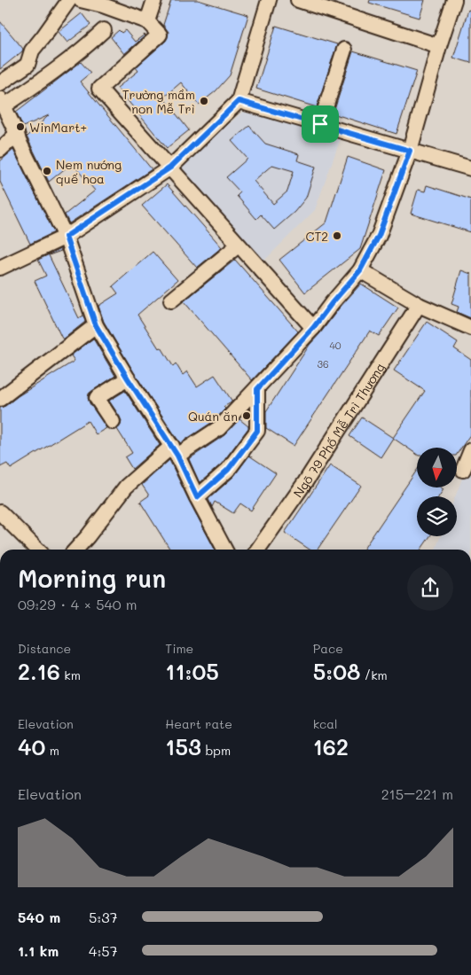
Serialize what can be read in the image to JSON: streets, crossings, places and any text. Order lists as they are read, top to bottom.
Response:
{
  "streets": {
    "street": ["Ngõ 79 Phố Mễ Trì Thượng"]
  },
  "places": [
    "Trường mầm non Mễ Trì",
    "WinMart+",
    "Nem nướng quế hoa",
    "CT2",
    "Quán ăn"
  ],
  "house_numbers": ["40", "36"],
  "north": "bottom",
  "page": {
    "heading": ["Morning run", "09:29 · 4 × 540 m"],
    "stats": [
      ["Distance", "2.16 km"],
      ["Time", "11:05"],
      ["Pace", "5:08 /km"],
      ["Elevation", "40 m"],
      ["Heart rate", "153 bpm"],
      ["kcal", "162"]
    ],
    "chart": ["Elevation", "215–221 m"],
    "list": [
      {
        "name": "540 m",
        "note": "5:37"
      },
      {
        "name": "1.1 km",
        "note": "4:57"
      }
    ]
  }
}
